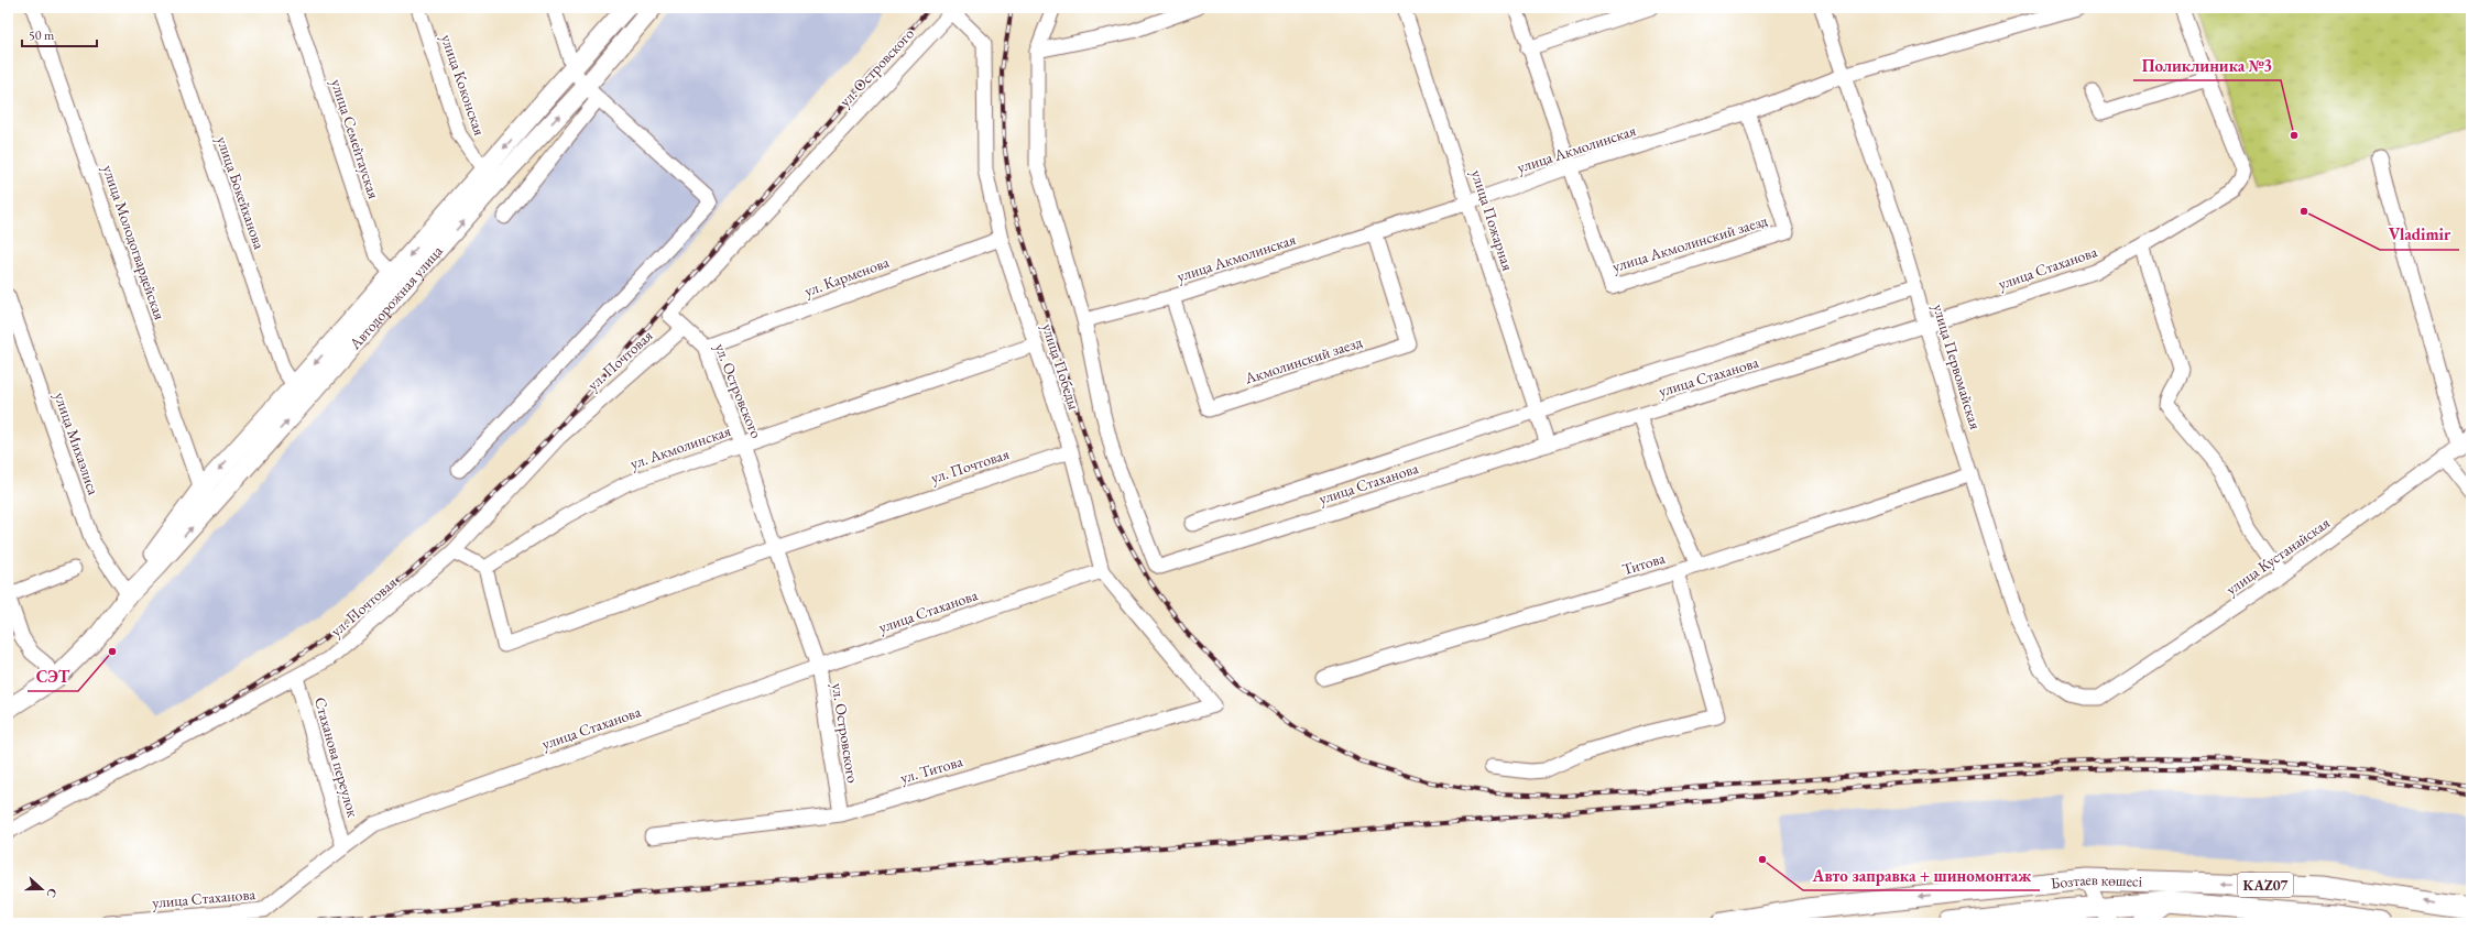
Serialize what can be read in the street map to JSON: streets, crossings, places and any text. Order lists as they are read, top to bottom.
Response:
{
  "streets": {
    "highway": ["Бозтаев көшесі", "KAZ07"],
    "main road": ["Автодорожная улица"],
    "street": [
      "ул. Островского",
      "улица Коконская",
      "улица Семейтауская",
      "улица Акмолинская",
      "улица Бокейханова",
      "улица Пожарная",
      "улица Молодогвардейская",
      "улица Акмолинский заезд",
      "улица Стаханова",
      "ул. Карменова",
      "ул. Почтовая",
      "Акмолинский заезд",
      "улица Победы",
      "улица Первомайская",
      "улица Михаэлиса",
      "ул. Акмолинская",
      "улица Кустанайская",
      "Титова",
      "Стаханова переулок",
      "ул. Титова"
    ]
  },
  "crossings": [
    ["ул. Островского", "улица Стаханова"],
    ["ул. Островского", "ул. Карменова"],
    ["ул. Островского", "ул. Почтовая"],
    ["ул. Островского", "улица Победы"],
    ["ул. Островского", "ул. Акмолинская"],
    ["ул. Островского", "ул. Титова"],
    ["улица Коконская", "Автодорожная улица"],
    ["улица Семейтауская", "Автодорожная улица"],
    ["улица Акмолинская", "улица Пожарная"],
    ["улица Акмолинская", "улица Акмолинский заезд"],
    ["улица Акмолинская", "Акмолинский заезд"],
    ["улица Акмолинская", "улица Победы"],
    ["улица Акмолинская", "улица Первомайская"],
    ["улица Бокейханова", "Автодорожная улица"],
    ["улица Пожарная", "улица Стаханова"],
    ["улица Молодогвардейская", "Автодорожная улица"],
    ["улица Стаханова", "улица Победы"],
    ["улица Стаханова", "улица Первомайская"],
    ["улица Стаханова", "Стаханова переулок"],
    ["ул. Карменова", "улица Победы"],
    ["Автодорожная улица", "улица Михаэлиса"],
    ["ул. Почтовая", "улица Победы"],
    ["ул. Почтовая", "ул. Акмолинская"],
    ["ул. Почтовая", "Стаханова переулок"],
    ["улица Победы", "ул. Акмолинская"],
    ["улица Победы", "ул. Титова"],
    ["улица Первомайская", "улица Кустанайская"],
    ["улица Первомайская", "Титова"]
  ],
  "places": [
    "Поликлиника №3",
    "Vladimir",
    "СЭТ",
    "Авто заправка + шиномонтаж"
  ],
  "scale_bar": "50 m",
  "north": "right"
}
